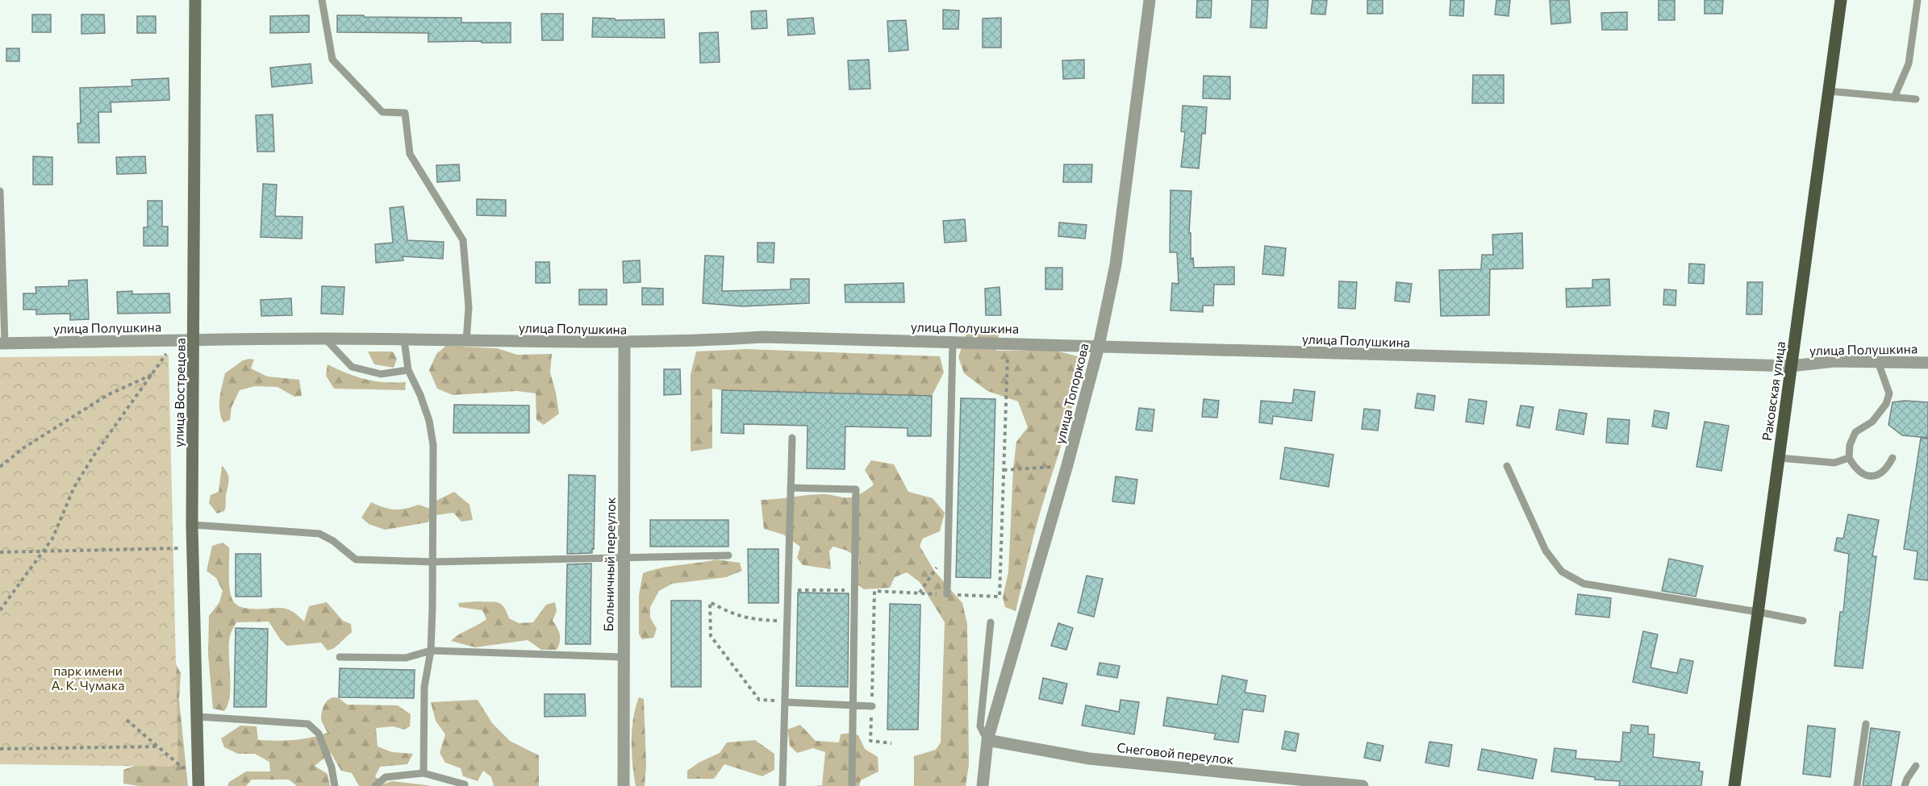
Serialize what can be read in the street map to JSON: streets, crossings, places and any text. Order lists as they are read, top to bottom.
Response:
{
  "streets": {
    "main road": ["Раковская улица"],
    "street": [
      "улица Полушкина",
      "улица Вострецова",
      "улица Топоркова",
      "Больничный переулок",
      "Снеговой переулок"
    ]
  },
  "crossings": [
    ["улица Полушкина", "Раковская улица"],
    ["улица Полушкина", "улица Вострецова"],
    ["улица Полушкина", "улица Топоркова"],
    ["улица Полушкина", "Больничный переулок"],
    ["улица Топоркова", "Снеговой переулок"]
  ],
  "parks": ["парк имени А. К. Чумака"]
}
